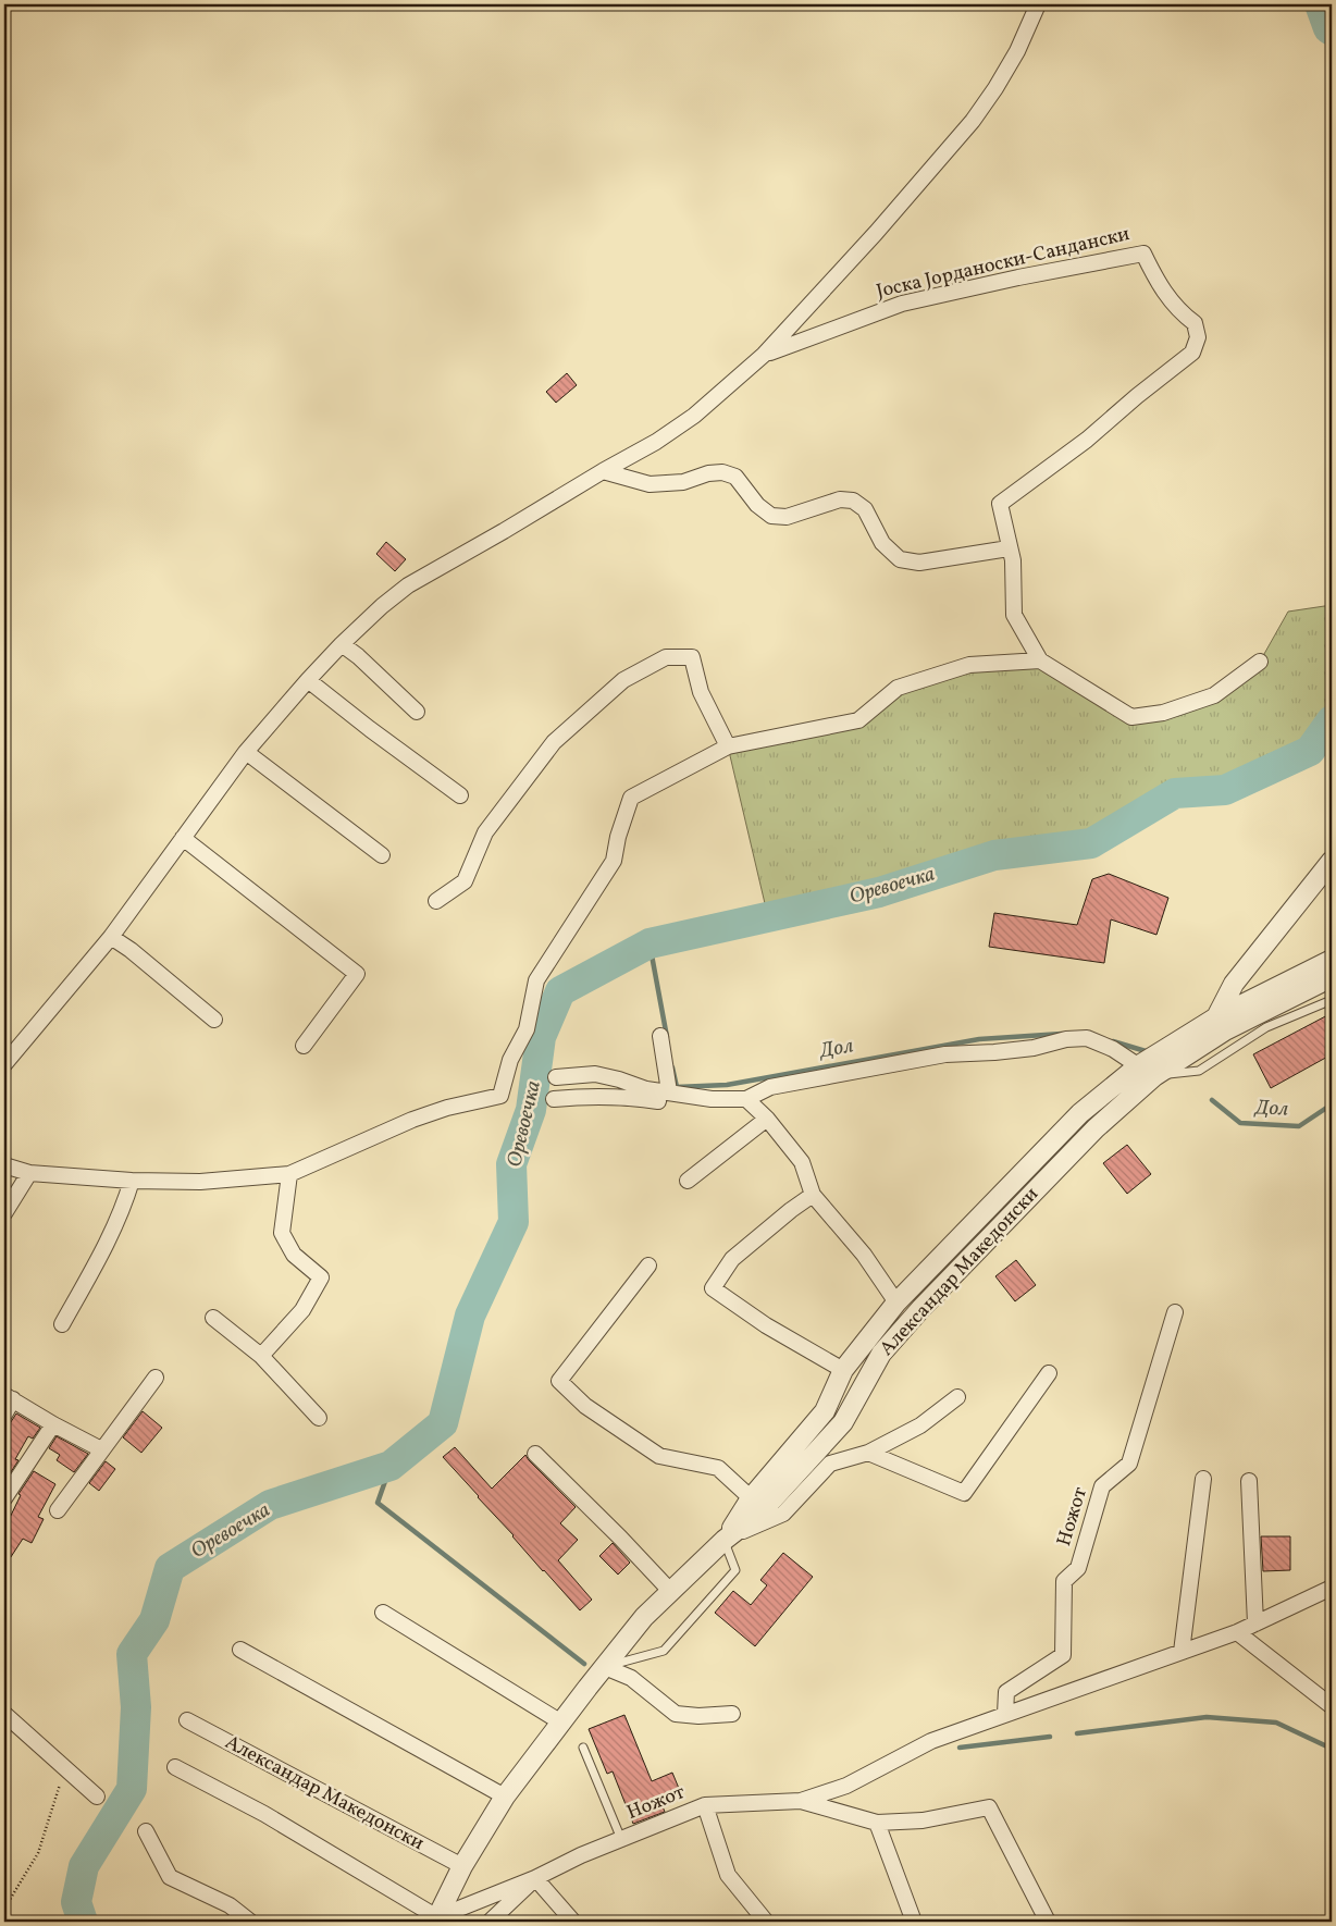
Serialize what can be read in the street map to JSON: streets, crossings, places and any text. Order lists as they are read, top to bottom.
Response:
{
  "streets": {
    "street": ["Јоска Јорданоски-Сандански", "Александар Македонски", "Ножот"]
  },
  "crossings": [
    ["Александар Македонски", "Ножот"]
  ],
  "water": ["Оревоечка", "Дол"]
}
